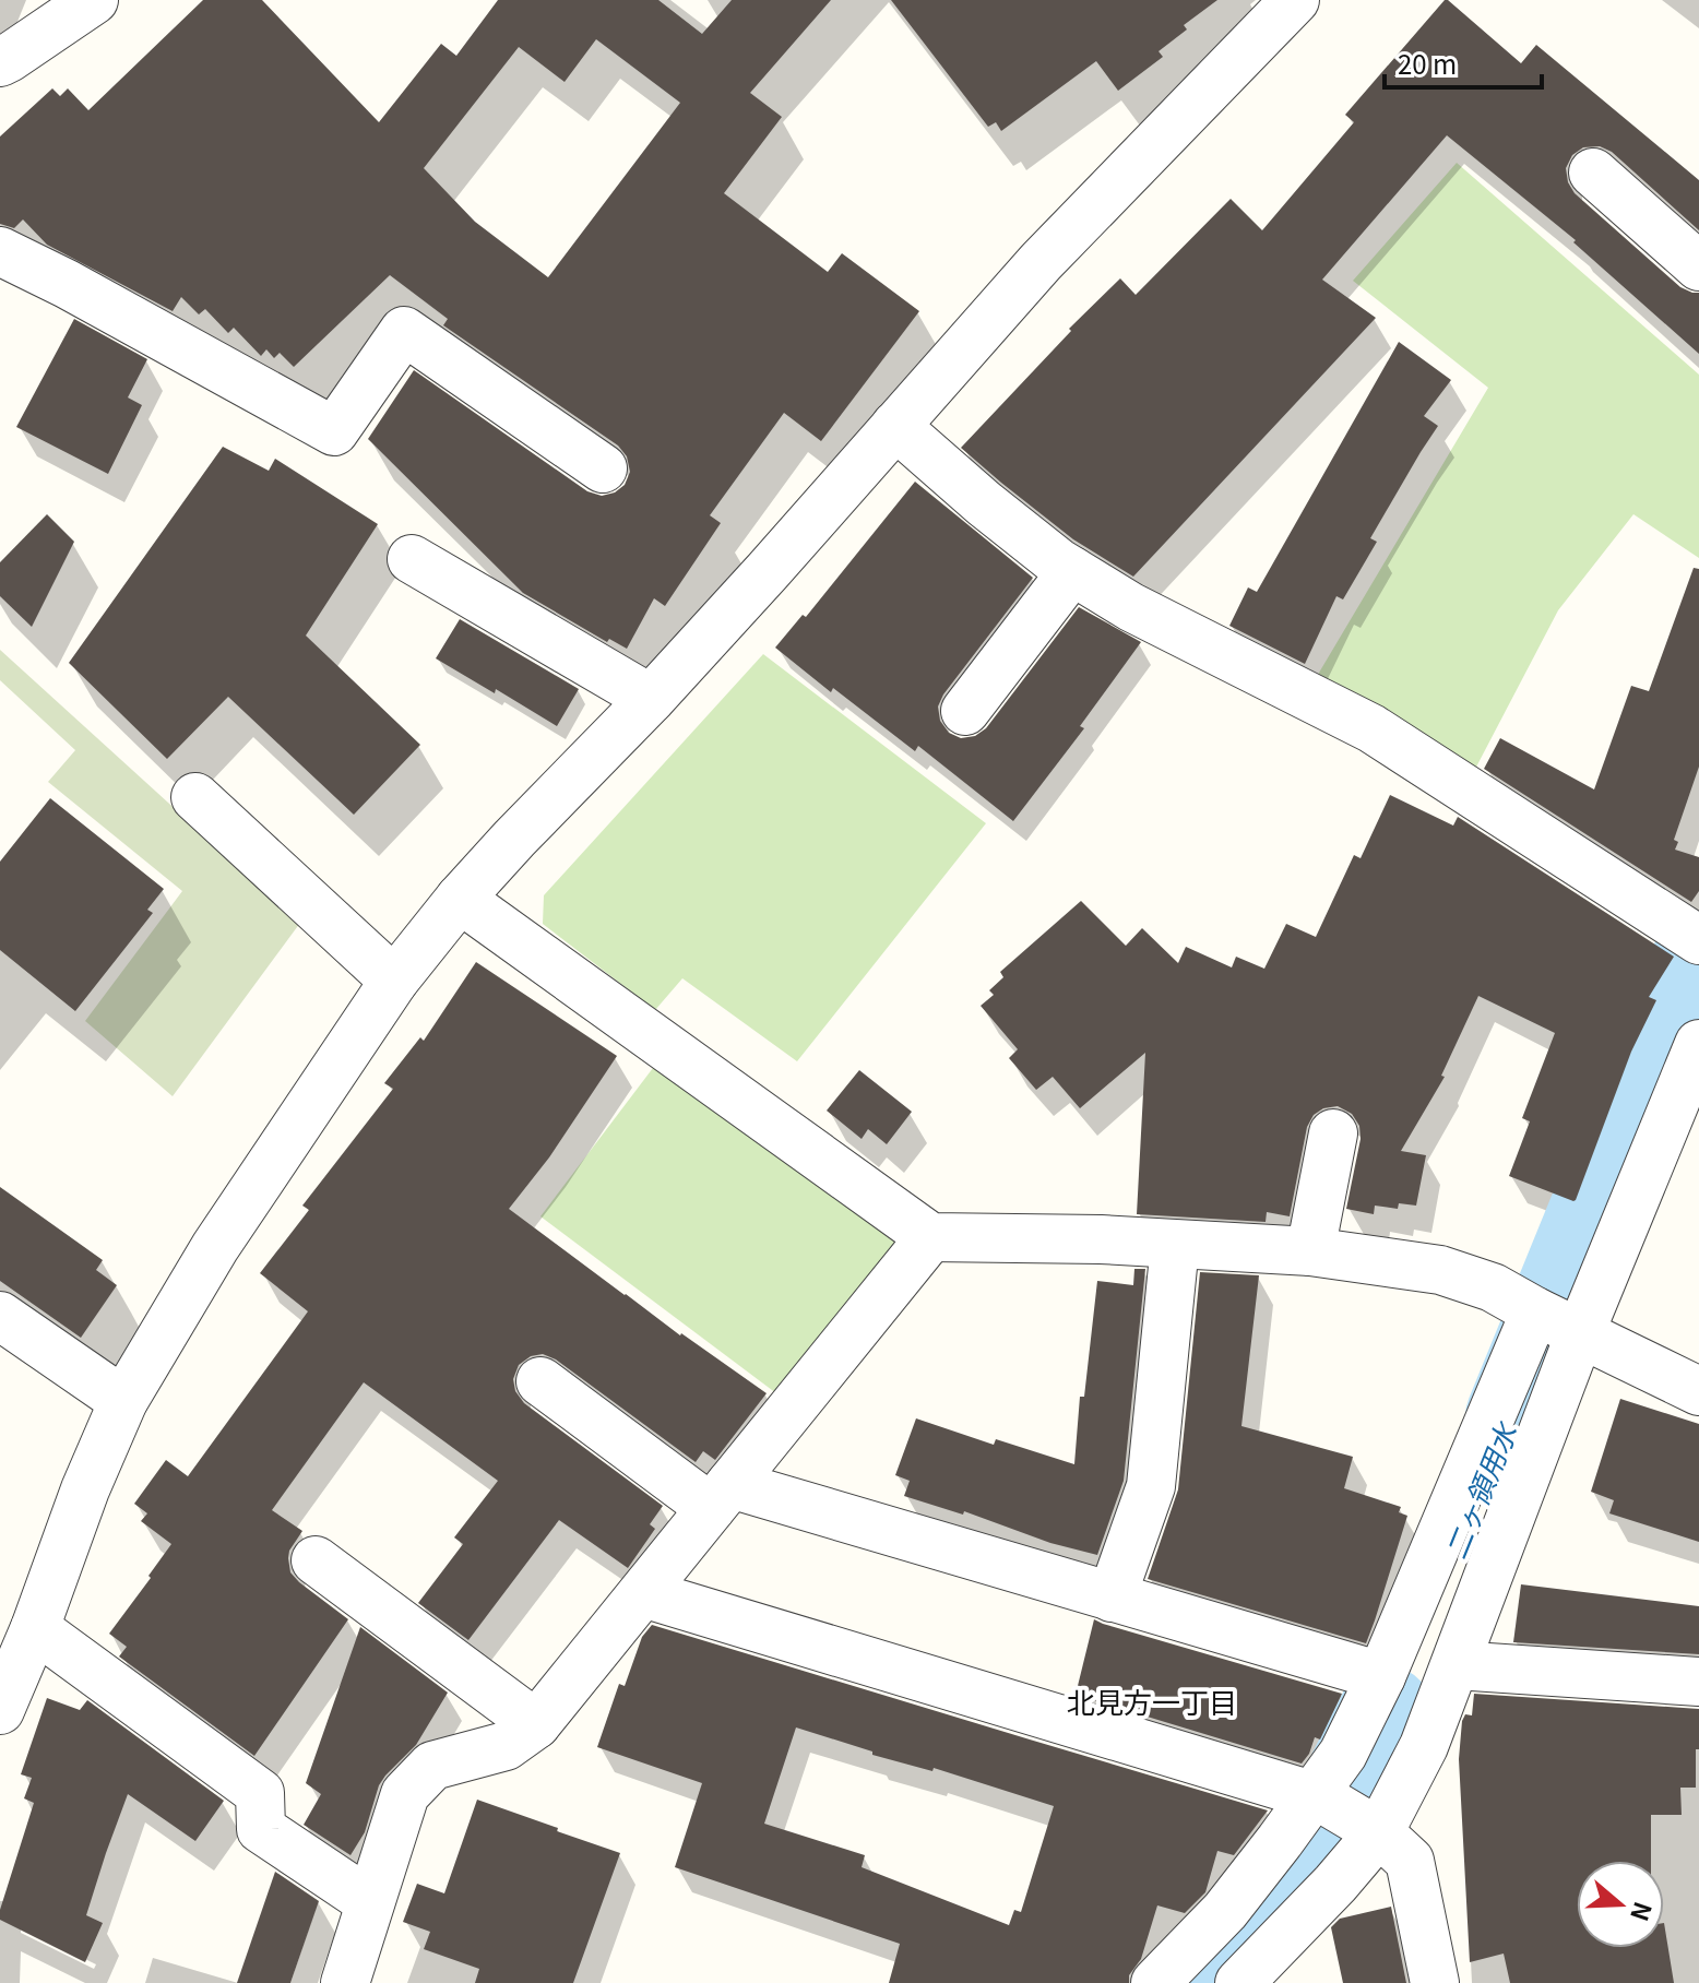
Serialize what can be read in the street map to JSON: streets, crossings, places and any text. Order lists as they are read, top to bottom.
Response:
{
  "districts": ["北見方一丁目"],
  "water": ["二ヶ領用水"],
  "scale_bar": "20 m",
  "north": "right"
}
